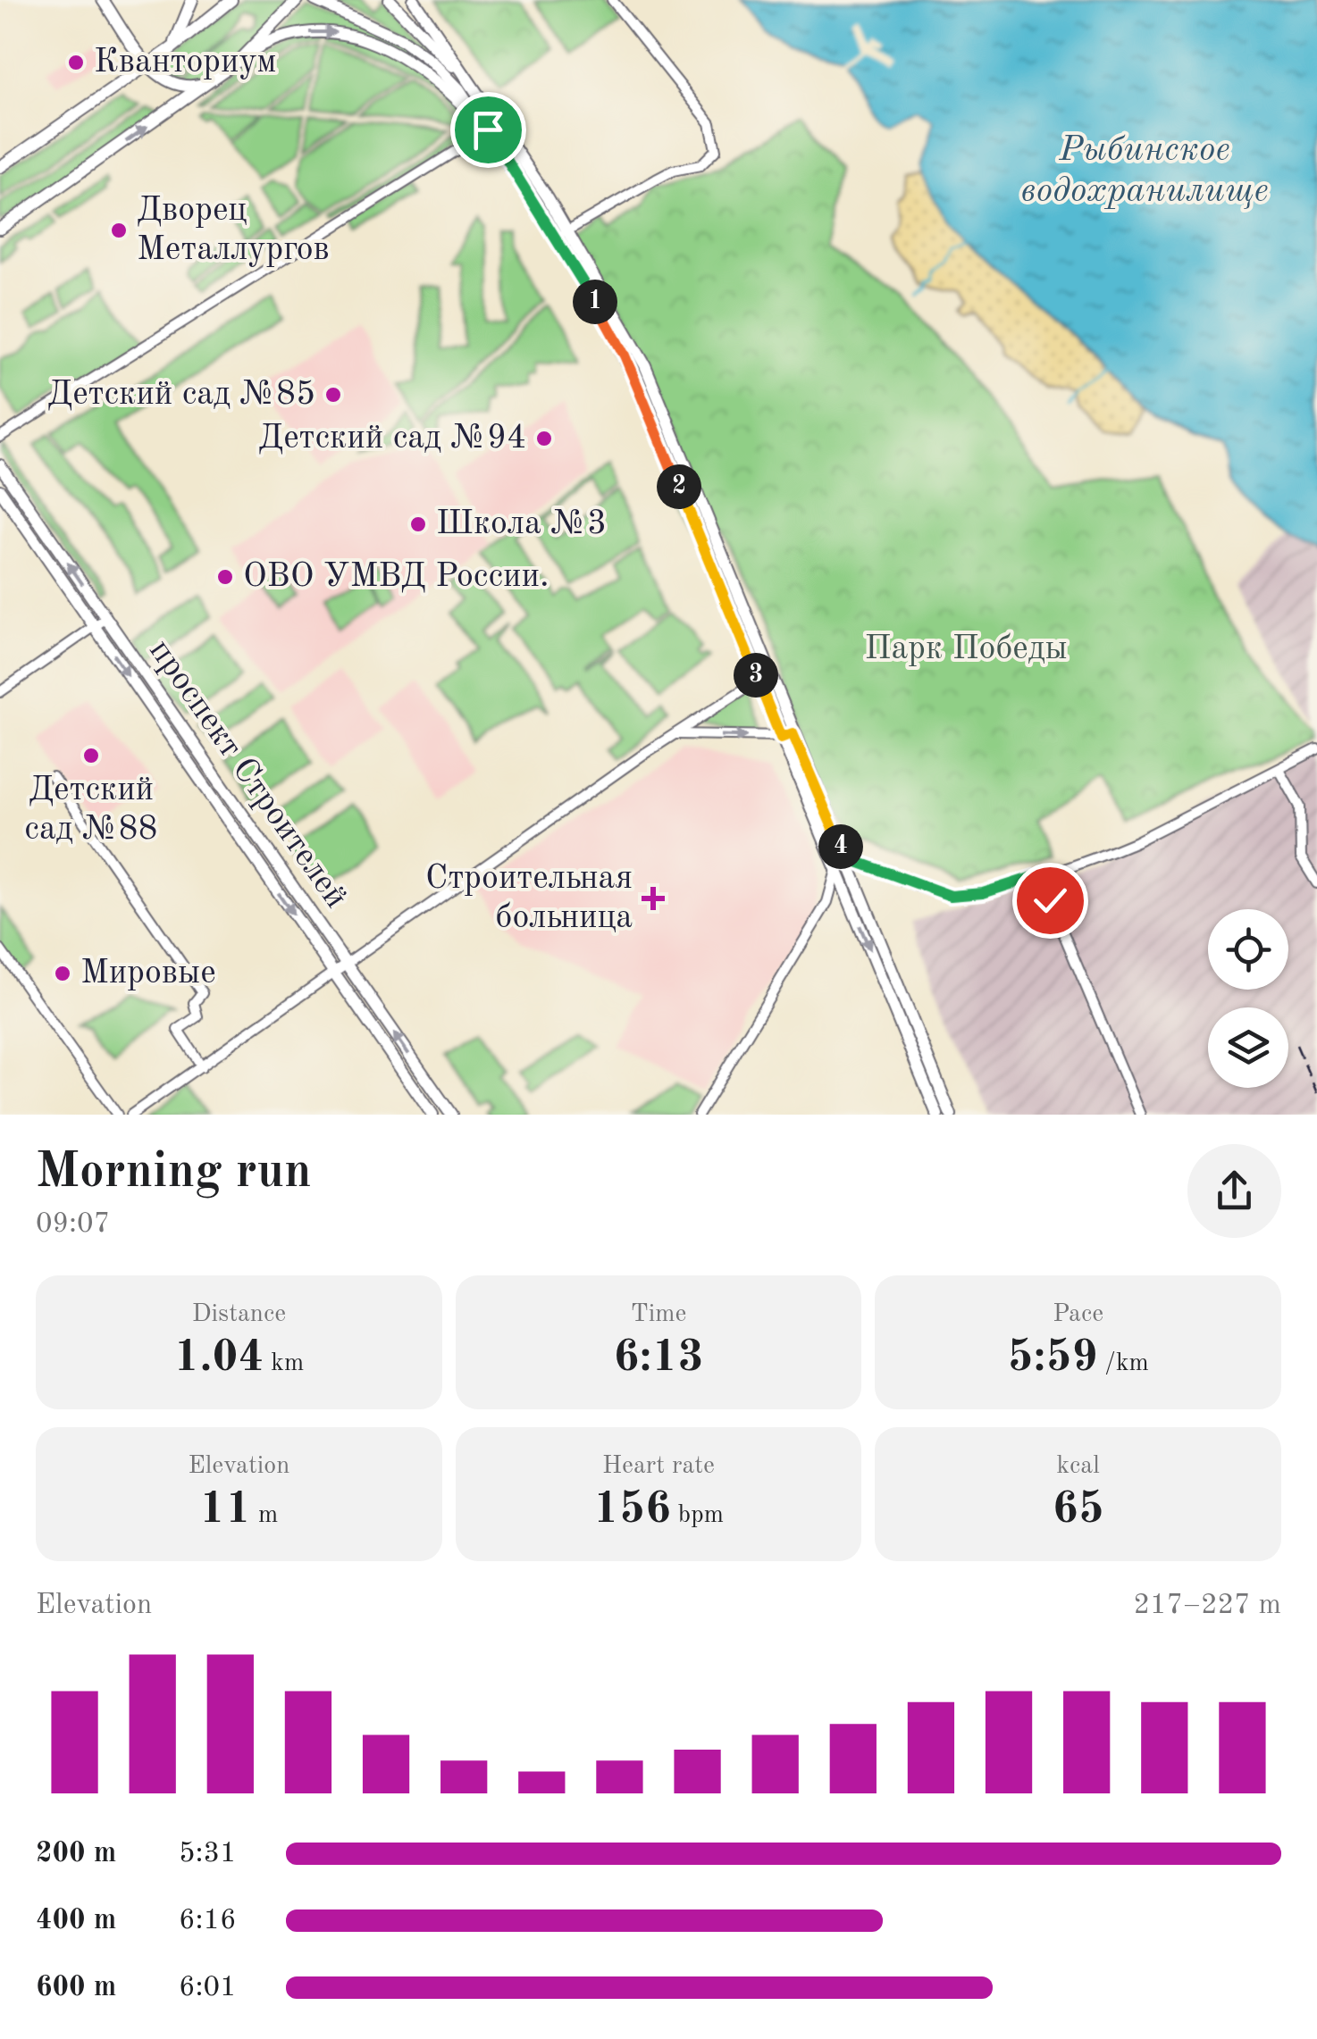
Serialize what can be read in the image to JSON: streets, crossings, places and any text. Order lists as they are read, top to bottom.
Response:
{
  "streets": {
    "main road": ["проспект Строителей"]
  },
  "water": ["Рыбинское водохранилище"],
  "parks": ["Парк Победы"],
  "places": {
    "other": [
      "Кванториум",
      "Дворец Металлургов",
      "Детский сад №85",
      "Детский сад №94",
      "Школа №3",
      "ОВО УМВД России.",
      "Детский сад №88",
      "Мировые"
    ],
    "health": ["Строительная больница"]
  },
  "page": {
    "pins": [
      "1",
      "2",
      "3",
      "4"
    ],
    "heading": ["Morning run", "09:07"],
    "stats": [
      ["Distance", "1.04 km"],
      ["Time", "6:13"],
      ["Pace", "5:59 /km"],
      ["Elevation", "11 m"],
      ["Heart rate", "156 bpm"],
      ["kcal", "65"]
    ],
    "chart": ["Elevation", "217–227 m"],
    "list": [
      {
        "name": "200 m",
        "note": "5:31"
      },
      {
        "name": "400 m",
        "note": "6:16"
      },
      {
        "name": "600 m",
        "note": "6:01"
      }
    ]
  }
}
